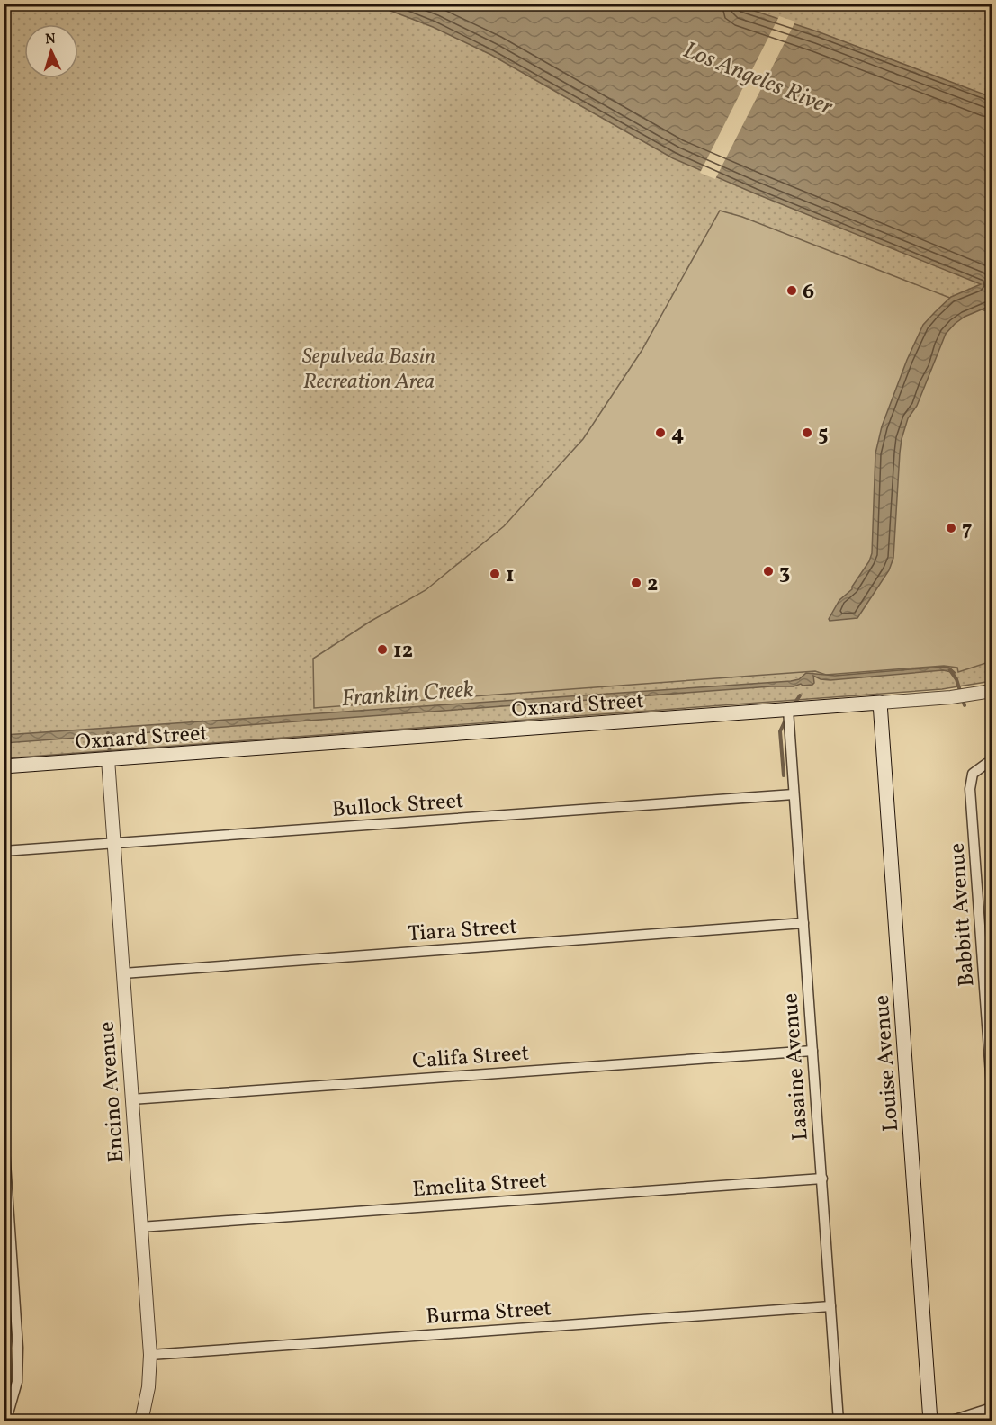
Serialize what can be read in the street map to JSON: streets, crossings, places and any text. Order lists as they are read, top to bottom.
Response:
{
  "streets": {
    "main road": ["Oxnard Street", "Louise Avenue"],
    "street": [
      "Bullock Street",
      "Babbitt Avenue",
      "Tiara Street",
      "Califa Street",
      "Lasaine Avenue",
      "Encino Avenue",
      "Emelita Street",
      "Burma Street"
    ]
  },
  "crossings": [
    ["Oxnard Street", "Louise Avenue"],
    ["Oxnard Street", "Lasaine Avenue"],
    ["Oxnard Street", "Encino Avenue"],
    ["Bullock Street", "Lasaine Avenue"],
    ["Bullock Street", "Encino Avenue"],
    ["Tiara Street", "Lasaine Avenue"],
    ["Tiara Street", "Encino Avenue"],
    ["Califa Street", "Lasaine Avenue"],
    ["Califa Street", "Encino Avenue"],
    ["Lasaine Avenue", "Emelita Street"],
    ["Lasaine Avenue", "Burma Street"],
    ["Encino Avenue", "Emelita Street"],
    ["Encino Avenue", "Burma Street"]
  ],
  "water": ["Los Angeles River", "Franklin Creek"],
  "parks": ["Sepulveda Basin Recreation Area"],
  "places": [
    "6",
    "4",
    "5",
    "7",
    "3",
    "1",
    "2",
    "12"
  ],
  "north": "top"
}
